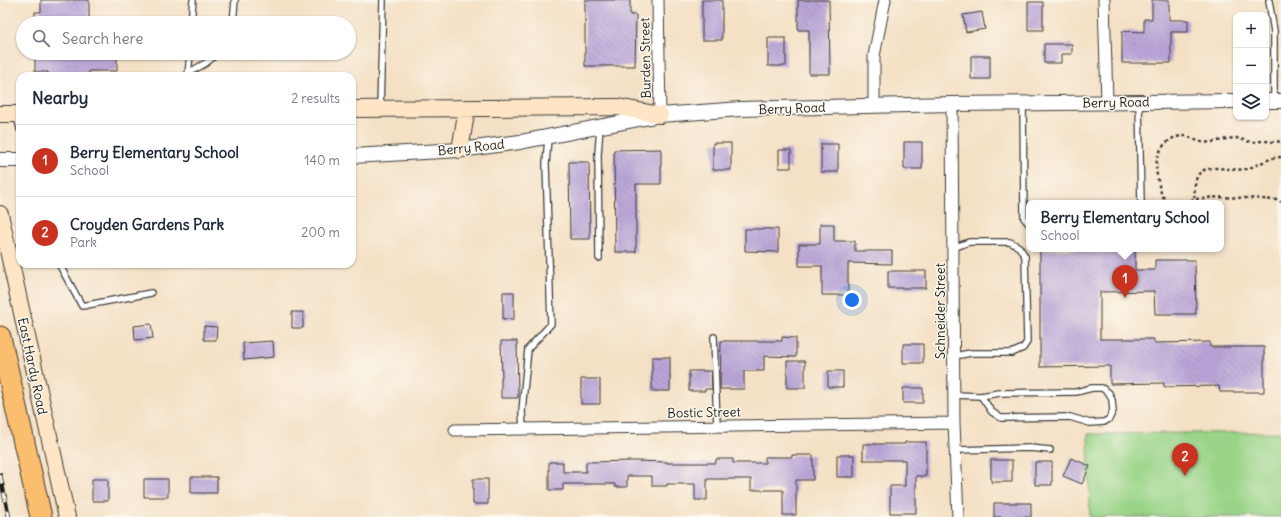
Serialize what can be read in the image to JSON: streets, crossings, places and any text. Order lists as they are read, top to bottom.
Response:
{
  "streets": {
    "main road": ["East Hardy Road"],
    "street": [
      "Burden Street",
      "Berry Road",
      "Schneider Street",
      "Bostic Street"
    ]
  },
  "crossings": [
    ["Burden Street", "Berry Road"],
    ["Berry Road", "Schneider Street"],
    ["Schneider Street", "Bostic Street"]
  ],
  "page": {
    "map_buttons": ["+", "−"],
    "search": "Search here",
    "heading": ["Nearby", "2 results"],
    "list": [
      {
        "mark": "1",
        "name": "Berry Elementary School",
        "note": "School",
        "value": "140 m"
      },
      {
        "mark": "2",
        "name": "Croyden Gardens Park",
        "note": "Park",
        "value": "200 m"
      }
    ],
    "popup": ["Berry Elementary School", "School"],
    "pins": ["1", "2"]
  }
}
